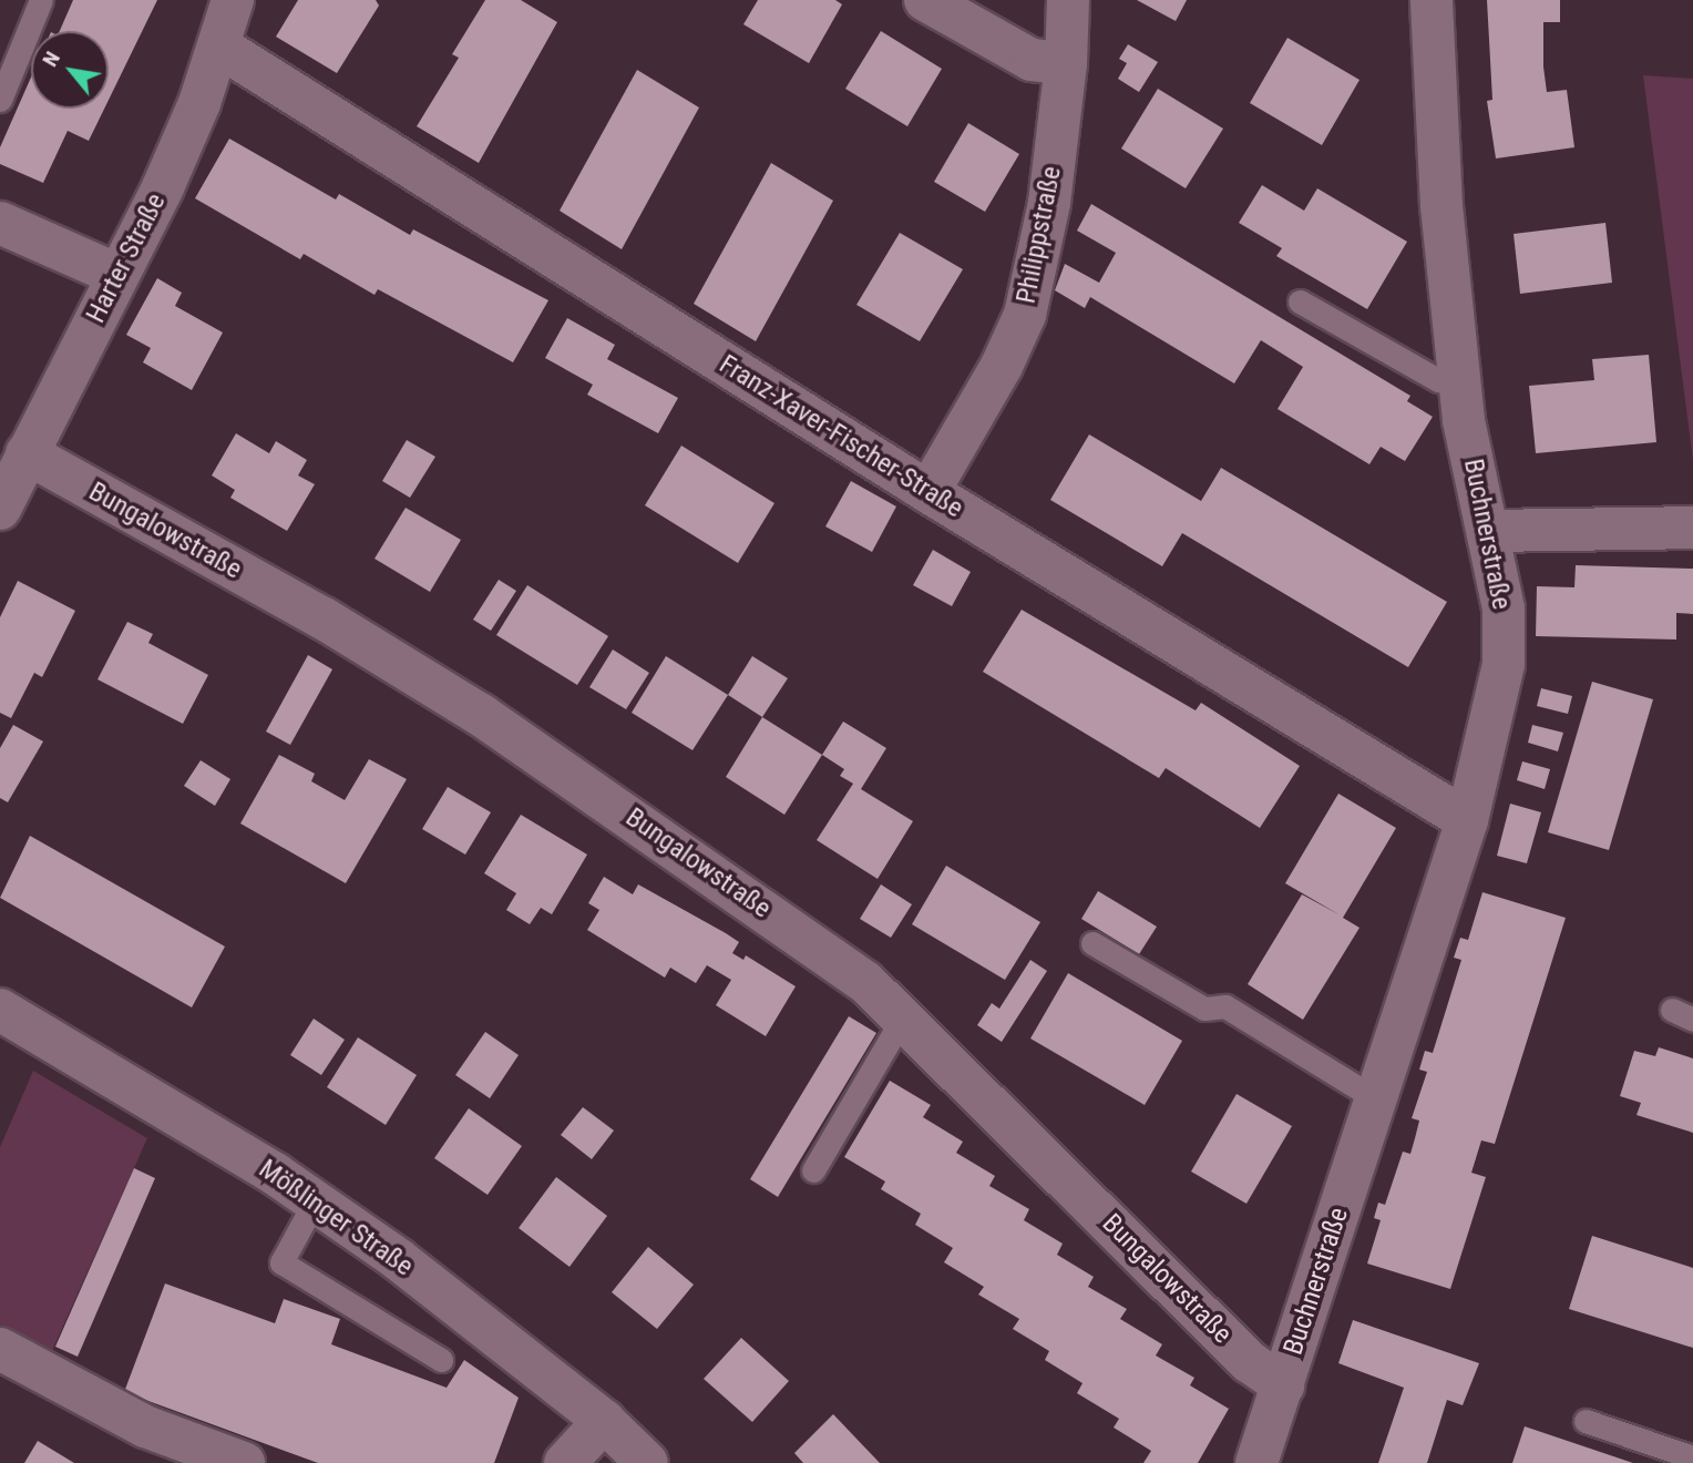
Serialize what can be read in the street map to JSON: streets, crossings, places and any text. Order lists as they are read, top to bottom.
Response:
{
  "streets": {
    "street": [
      "Philippstraße",
      "Harter Straße",
      "Franz-Xaver-Fischer-Straße",
      "Bungalowstraße",
      "Buchnerstraße",
      "Mößlinger Straße"
    ]
  },
  "crossings": [
    ["Philippstraße", "Franz-Xaver-Fischer-Straße"],
    ["Harter Straße", "Franz-Xaver-Fischer-Straße"],
    ["Harter Straße", "Bungalowstraße"],
    ["Franz-Xaver-Fischer-Straße", "Buchnerstraße"],
    ["Bungalowstraße", "Buchnerstraße"]
  ],
  "north": "top left"
}
